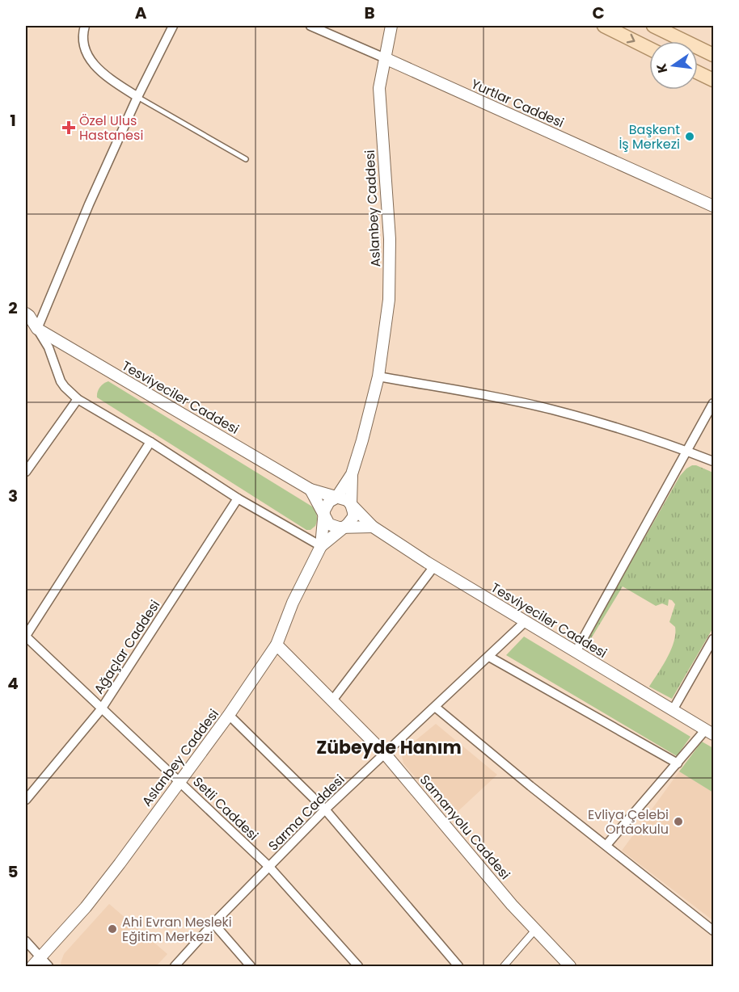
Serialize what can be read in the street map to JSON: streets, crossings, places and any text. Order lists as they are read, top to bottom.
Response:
{
  "streets": {
    "street": [
      "Yurtlar Caddesi",
      "Aslanbey Caddesi",
      "Tesviyeciler Caddesi",
      "Ağaçlar Caddesi",
      "Setli Caddesi",
      "Sarma Caddesi",
      "Samanyolu Caddesi"
    ]
  },
  "crossings": [
    ["Yurtlar Caddesi", "Aslanbey Caddesi"],
    ["Aslanbey Caddesi", "Setli Caddesi"],
    ["Aslanbey Caddesi", "Samanyolu Caddesi"],
    ["Tesviyeciler Caddesi", "Sarma Caddesi"],
    ["Ağaçlar Caddesi", "Setli Caddesi"],
    ["Setli Caddesi", "Sarma Caddesi"],
    ["Sarma Caddesi", "Samanyolu Caddesi"]
  ],
  "districts": ["Zübeyde Hanım"],
  "places": {
    "health": ["Özel Ulus Hastanesi"],
    "other": ["Başkent İş Merkezi", "Evliya Çelebi Ortaokulu", "Ahi Evran Mesleki Eğitim Merkezi"]
  },
  "north": "left",
  "grid": {
    "columns": ["A", "B", "C"],
    "rows": [
      "1",
      "2",
      "3",
      "4",
      "5"
    ]
  }
}
